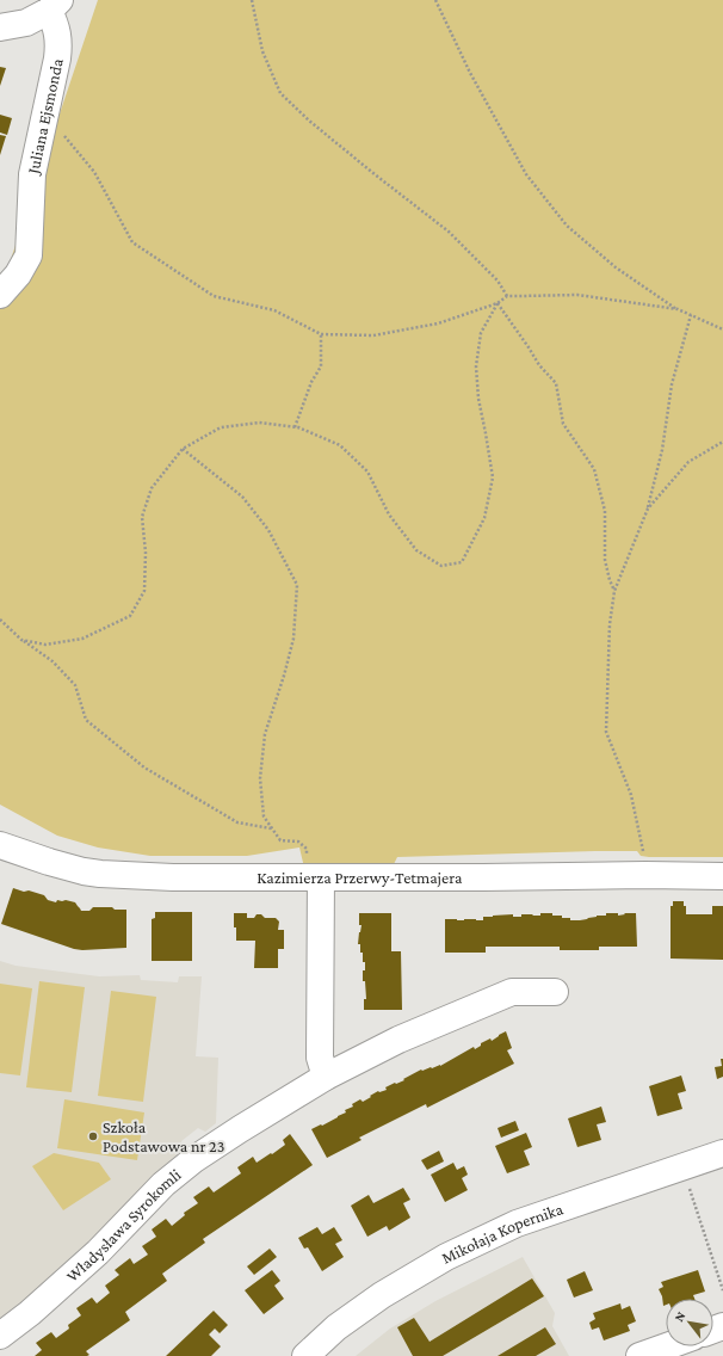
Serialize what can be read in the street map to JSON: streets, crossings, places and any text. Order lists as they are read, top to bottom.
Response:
{
  "streets": {
    "street": [
      "Juliana Ejsmonda",
      "Kazimierza Przerwy-Tetmajera",
      "Władysława Syrokomli",
      "Mikołaja Kopernika"
    ]
  },
  "places": ["Szkoła Podstawowa nr 23"],
  "north": "top left"
}
